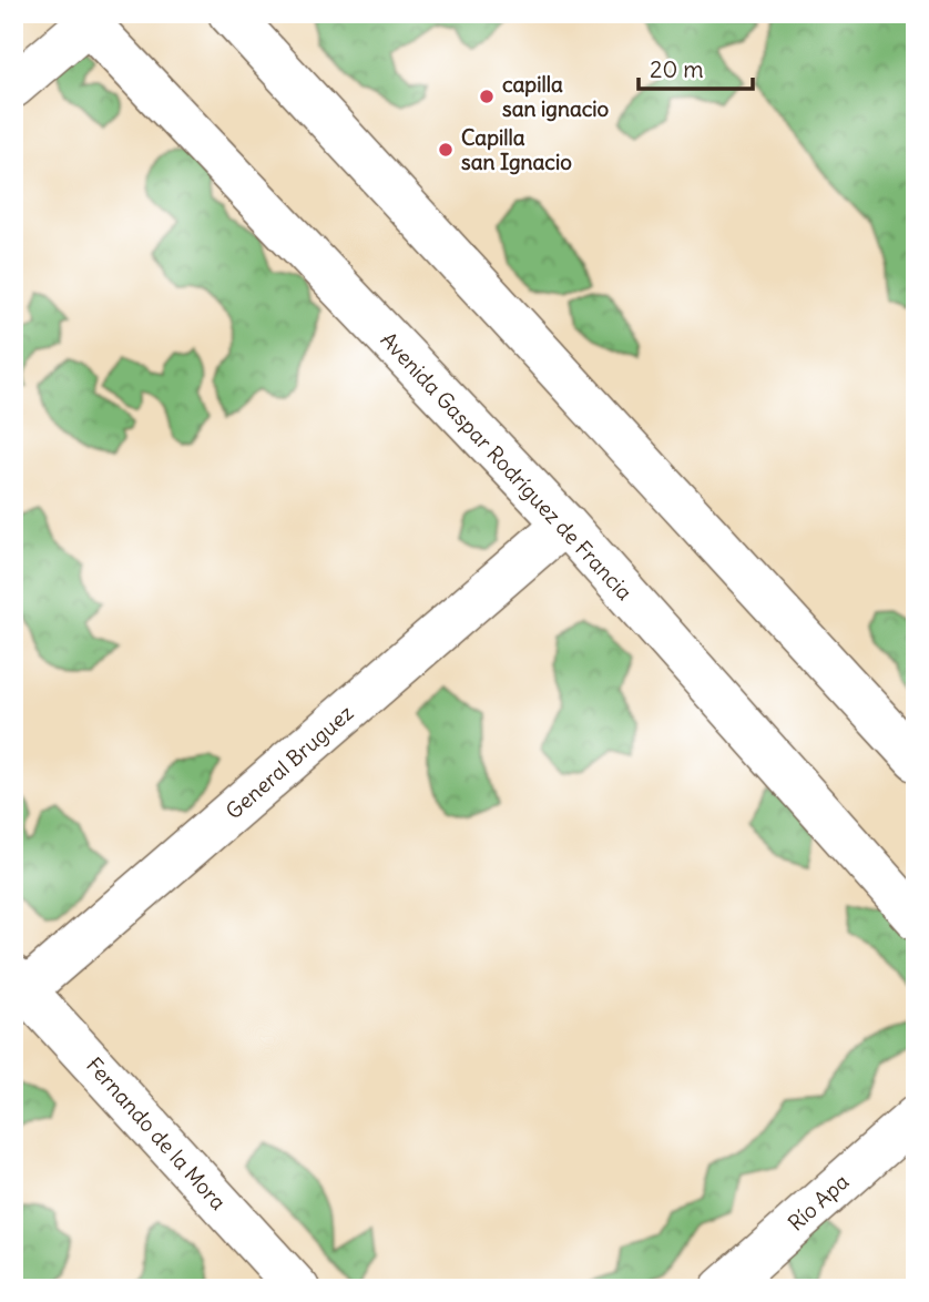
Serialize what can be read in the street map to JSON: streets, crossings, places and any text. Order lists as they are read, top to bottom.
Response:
{
  "streets": {
    "street": [
      "Avenida Gaspar Rodríguez de Francia",
      "General Bruguez",
      "Fernando de la Mora",
      "Río Apa"
    ]
  },
  "crossings": [
    ["Avenida Gaspar Rodríguez de Francia", "General Bruguez"],
    ["General Bruguez", "Fernando de la Mora"]
  ],
  "places": ["capilla san ignacio", "Capilla san Ignacio"],
  "scale_bar": "20 m"
}
